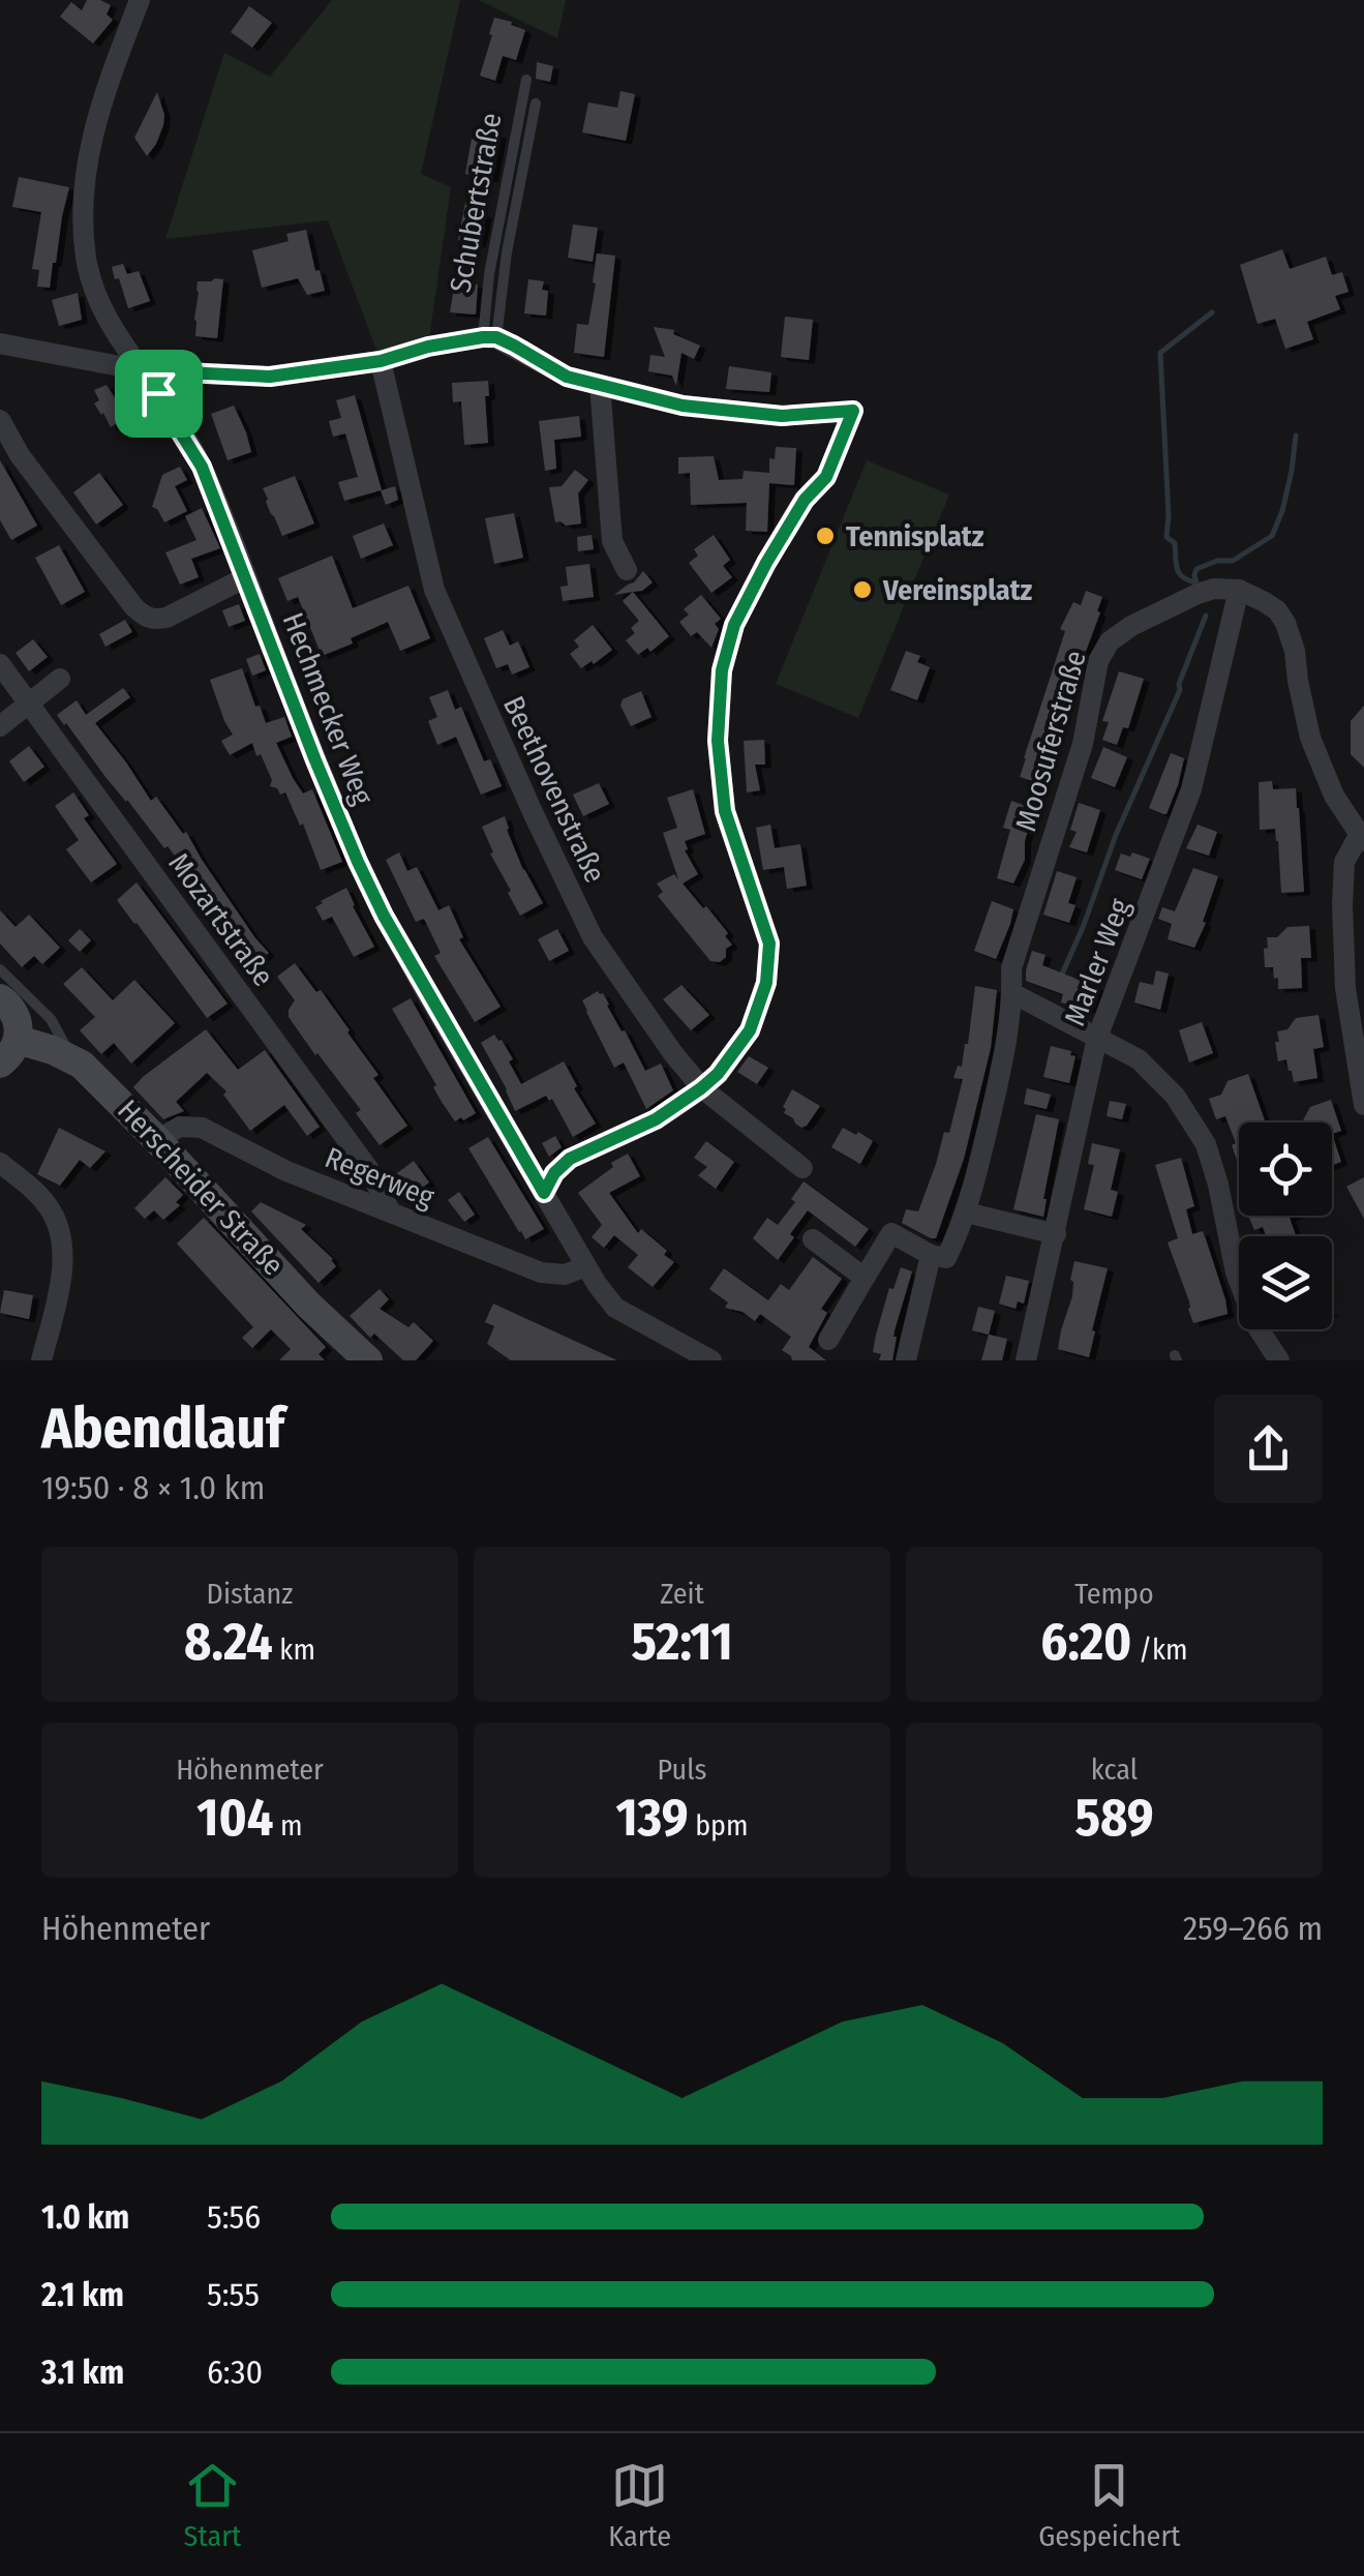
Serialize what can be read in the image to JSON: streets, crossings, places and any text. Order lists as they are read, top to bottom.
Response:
{
  "streets": {
    "main road": ["Herscheider Straße"],
    "street": [
      "Hechmecker Weg",
      "Moosuferstraße",
      "Beethovenstraße",
      "Mozartstraße",
      "Marler Weg",
      "Regerweg"
    ],
    "lane": ["Schubertstraße"]
  },
  "crossings": [
    ["Hechmecker Weg", "Regerweg"],
    ["Moosuferstraße", "Marler Weg"],
    ["Mozartstraße", "Regerweg"],
    ["Regerweg", "Herscheider Straße"]
  ],
  "places": ["Tennisplatz", "Vereinsplatz"],
  "page": {
    "heading": ["Abendlauf", "19:50 · 8 × 1.0 km"],
    "stats": [
      ["Distanz", "8.24 km"],
      ["Zeit", "52:11"],
      ["Tempo", "6:20 /km"],
      ["Höhenmeter", "104 m"],
      ["Puls", "139 bpm"],
      ["kcal", "589"]
    ],
    "chart": ["Höhenmeter", "259–266 m"],
    "list": [
      {
        "name": "1.0 km",
        "note": "5:56"
      },
      {
        "name": "2.1 km",
        "note": "5:55"
      },
      {
        "name": "3.1 km",
        "note": "6:30"
      }
    ],
    "tabs": ["Start", "Karte", "Gespeichert"]
  }
}
